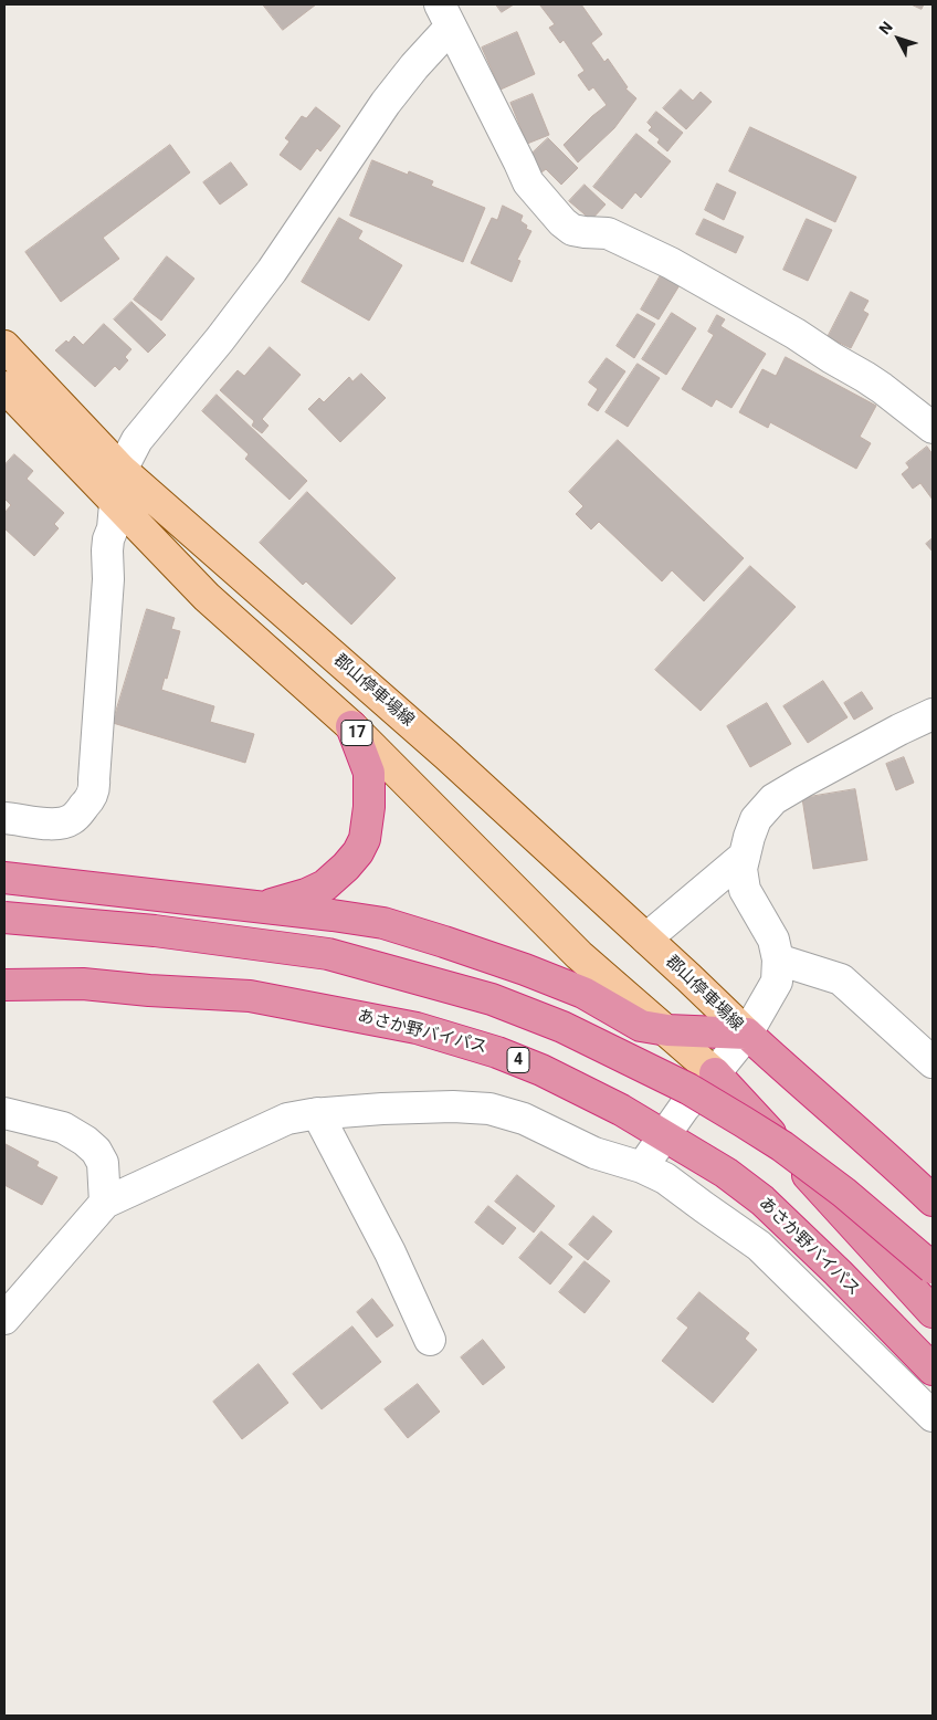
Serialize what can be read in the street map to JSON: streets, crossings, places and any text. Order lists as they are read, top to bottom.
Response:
{
  "streets": {
    "highway": ["あさか野バイパス", "4"],
    "main road": ["郡山停車場線", "17"]
  },
  "north": "top left"
}
